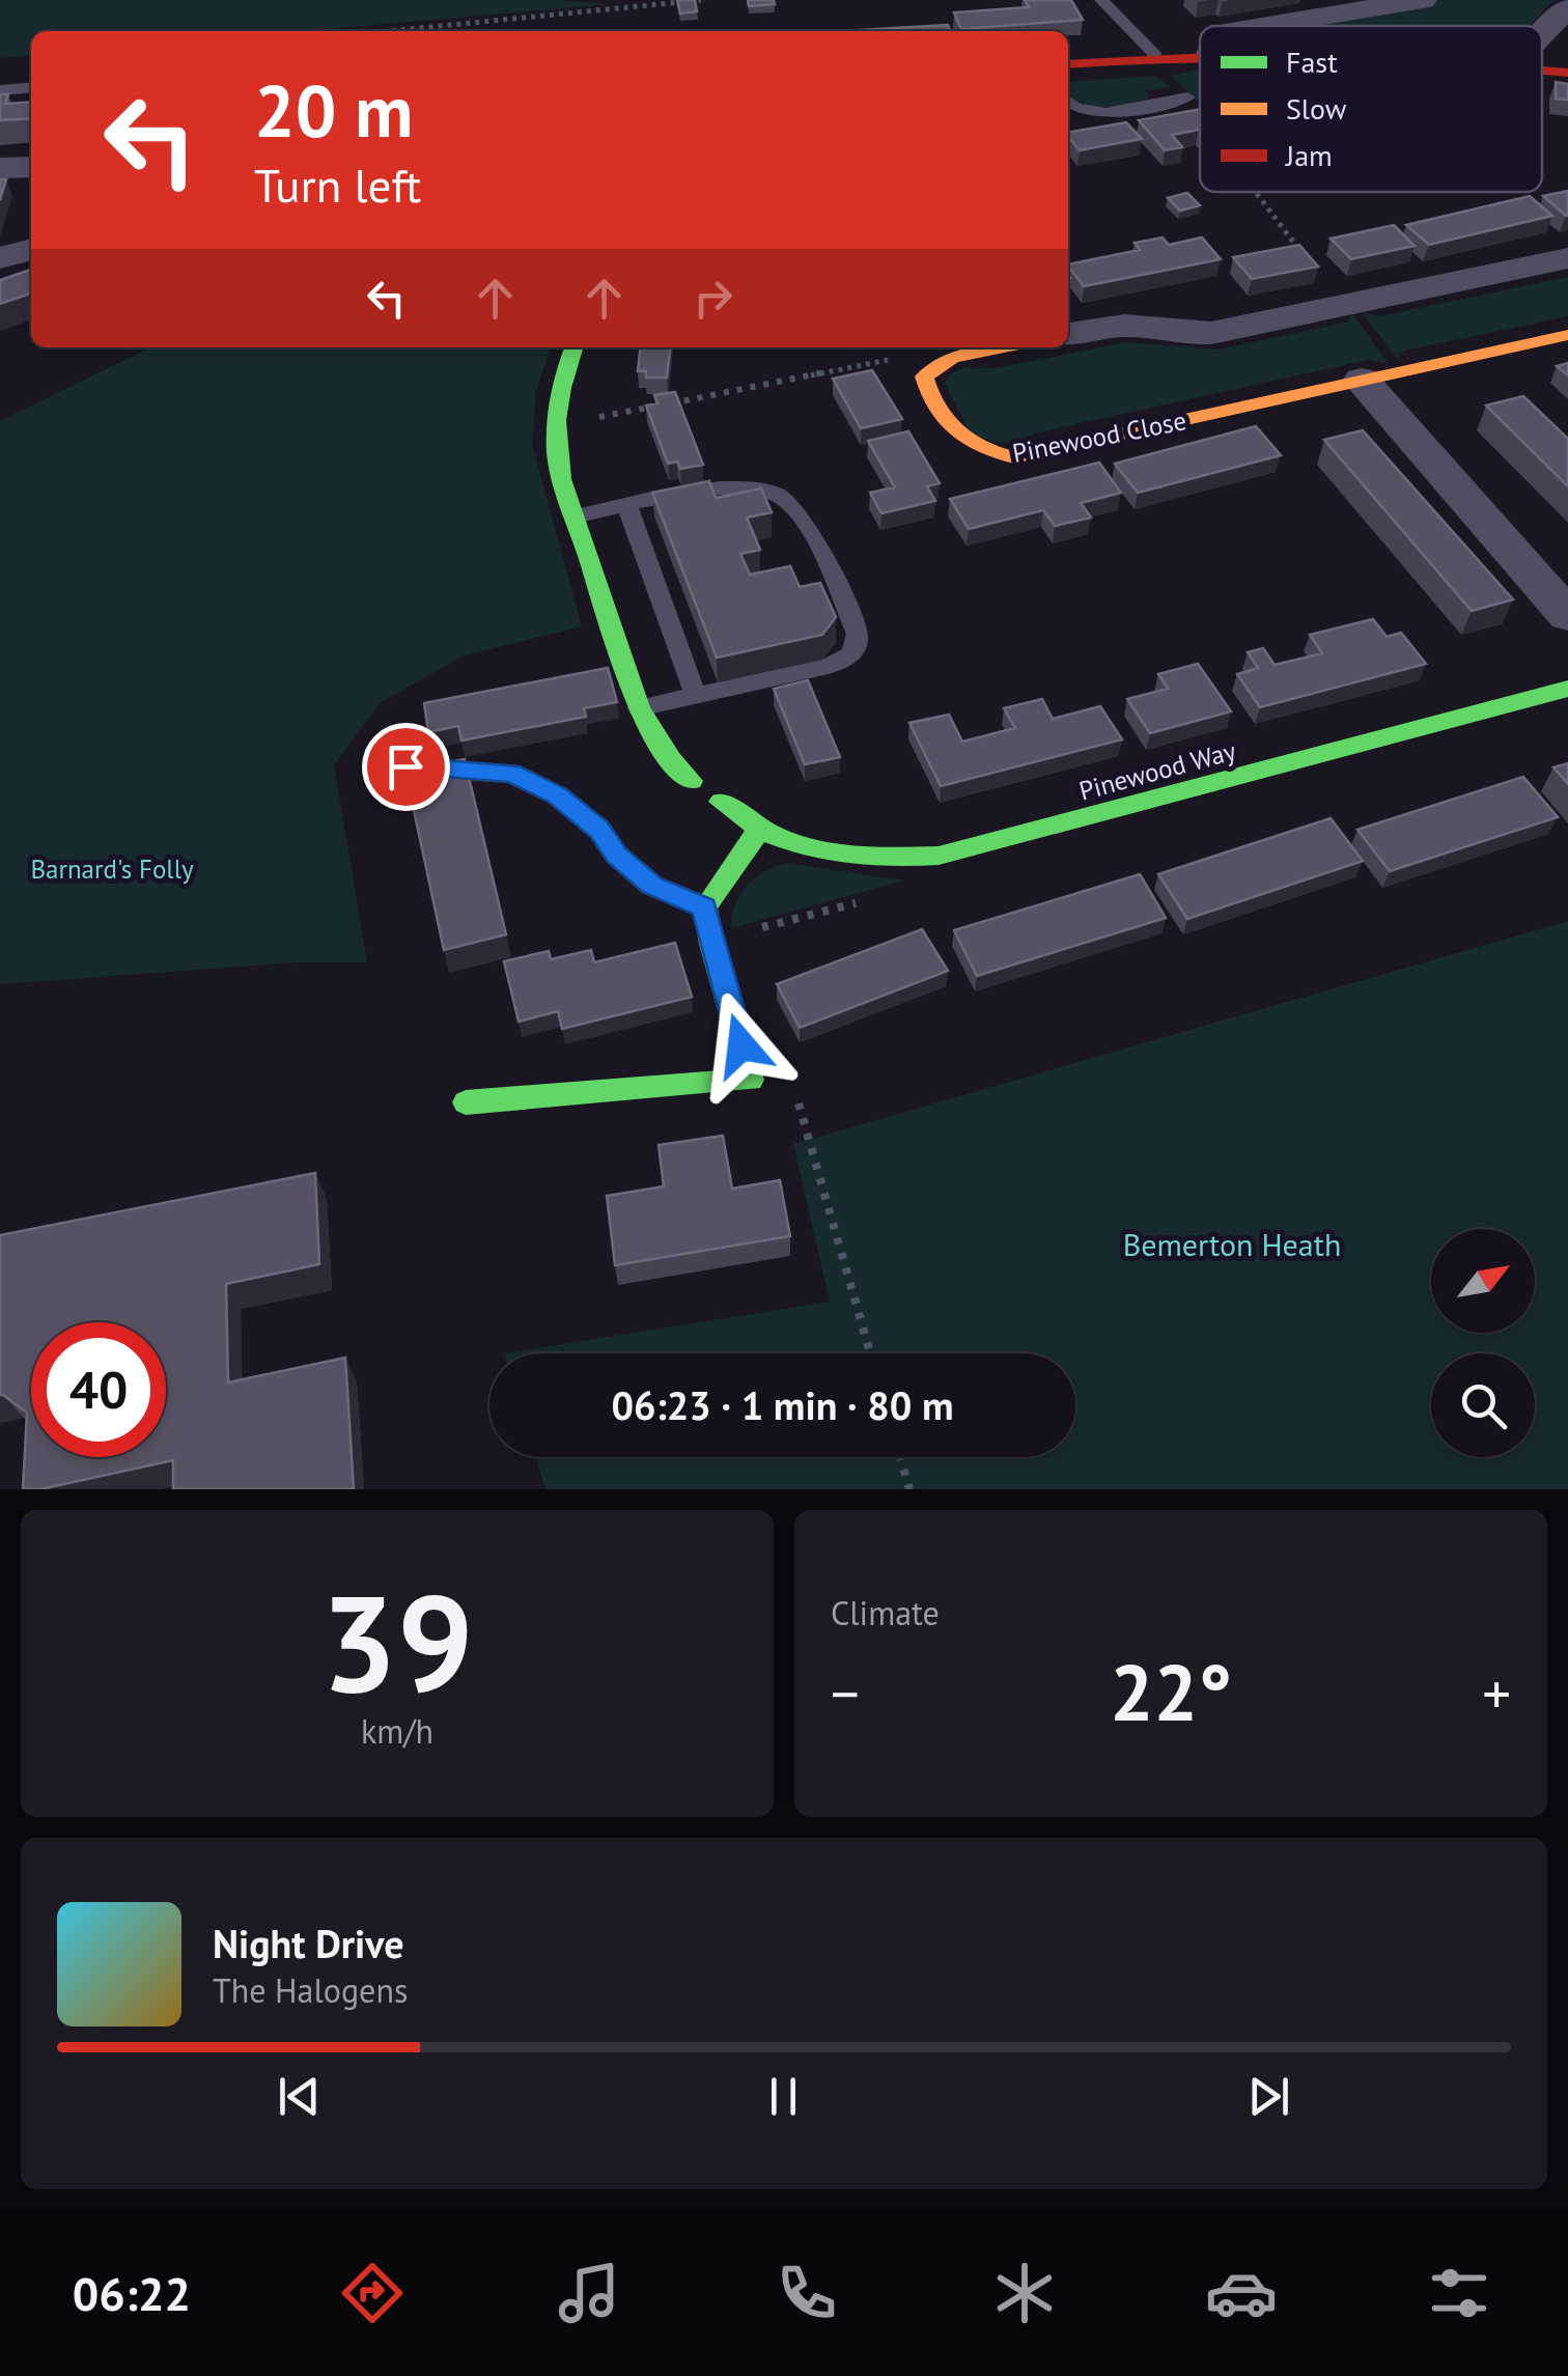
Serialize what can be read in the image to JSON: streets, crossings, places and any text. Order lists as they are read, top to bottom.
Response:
{
  "streets": {
    "street": ["Pinewood Close", "Pinewood Way"]
  },
  "parks": ["Barnard's Folly", "Bemerton Heath"],
  "legend": ["Fast", "Slow", "Jam"],
  "north": "top right",
  "page": {
    "turn": ["20 m", "Turn left"],
    "limit": "40",
    "trip": "06:23 · 1 min · 80 m",
    "tile": [
      ["39", "km/h"],
      "Climate"
    ],
    "heat": ["−", "22°", "+"],
    "song": ["Night Drive", "The Halogens"],
    "tabs": "06:22"
  }
}
